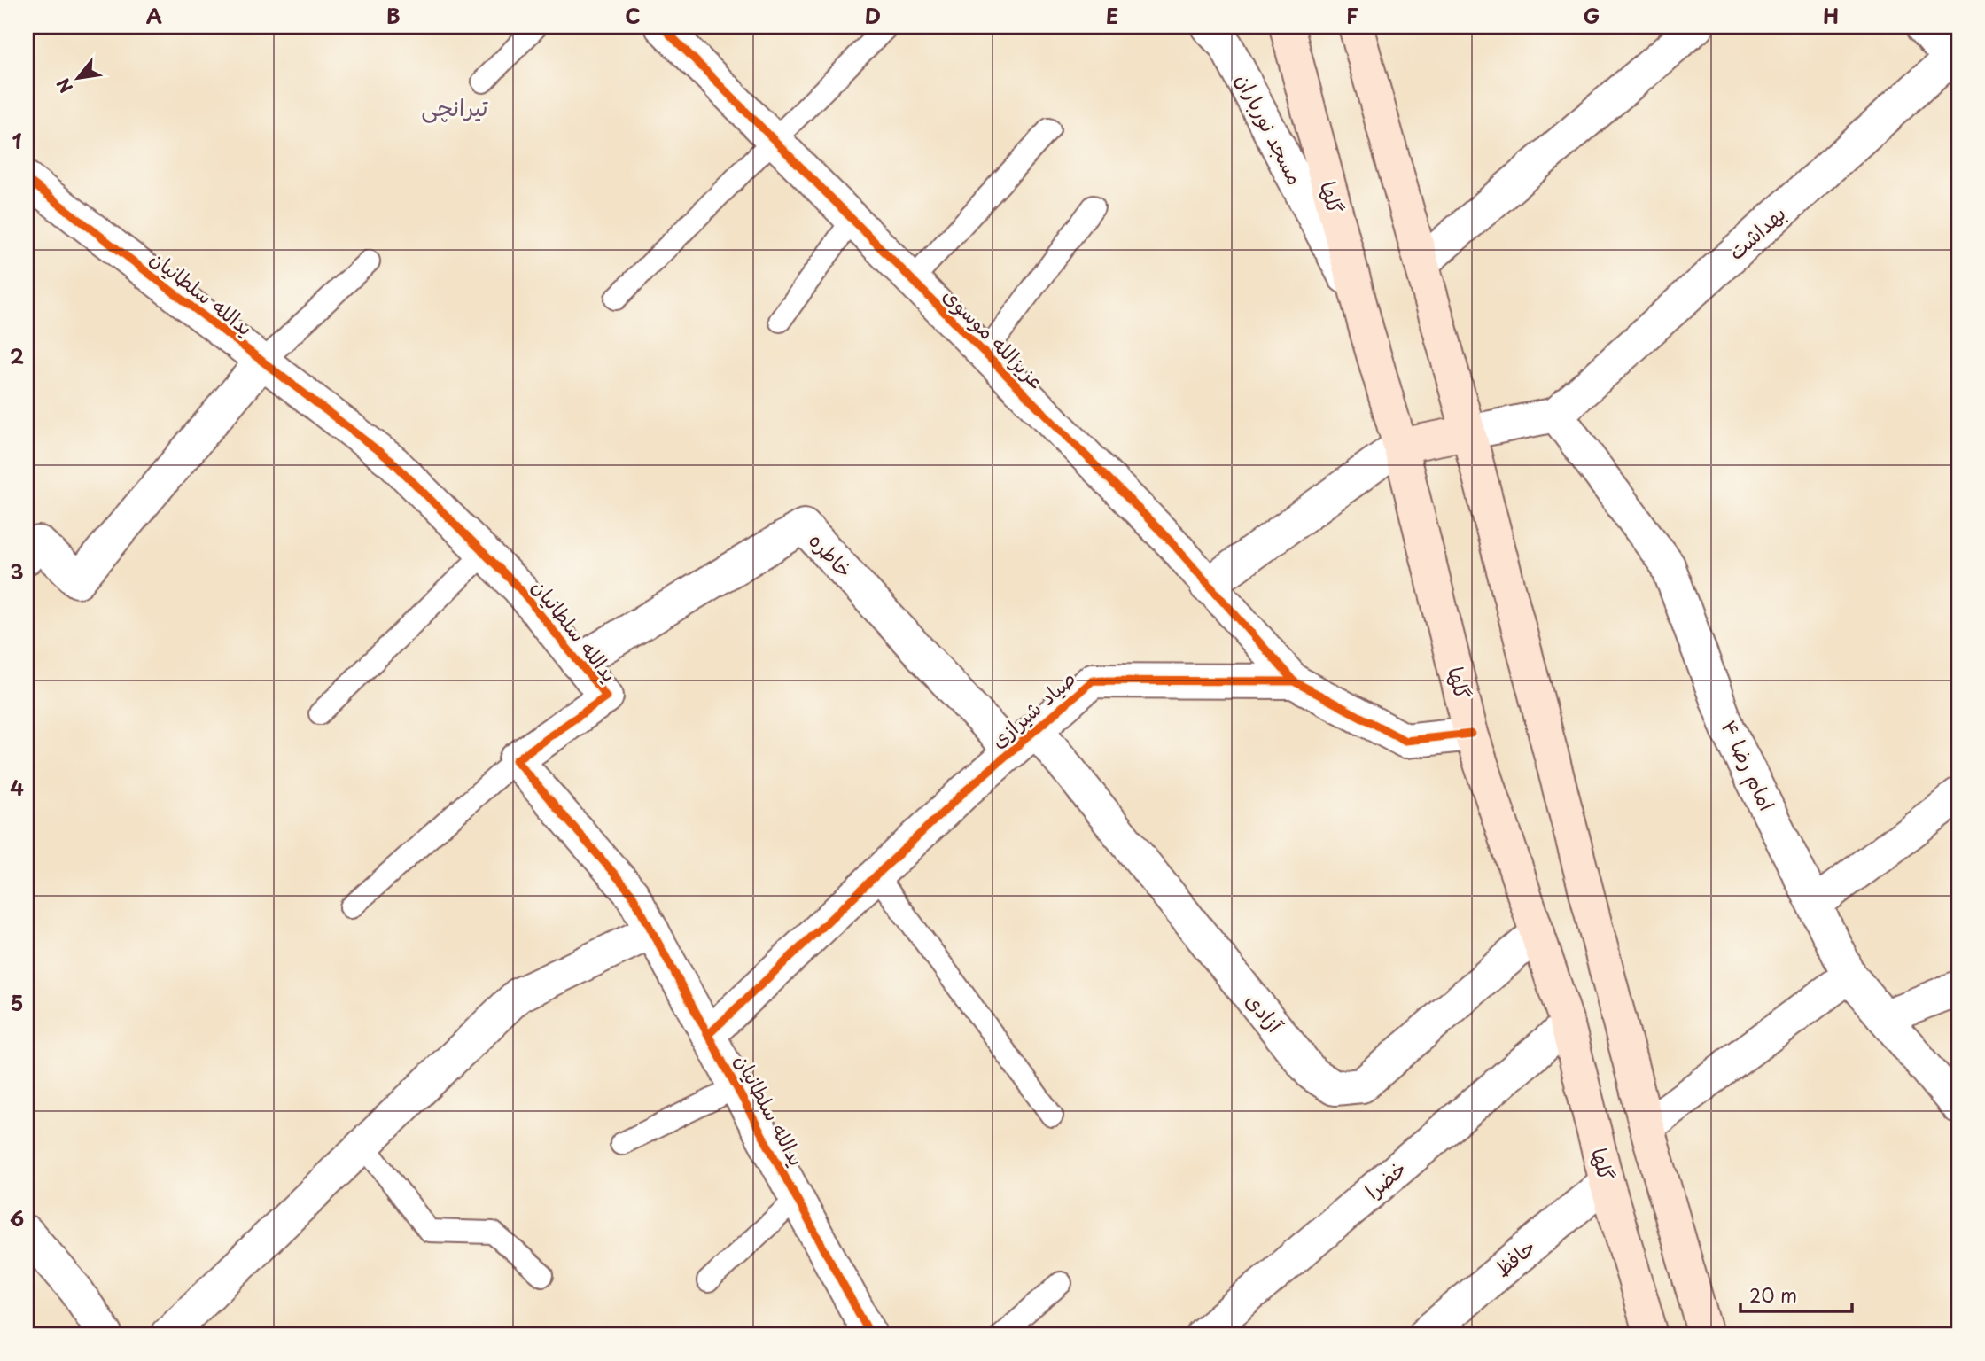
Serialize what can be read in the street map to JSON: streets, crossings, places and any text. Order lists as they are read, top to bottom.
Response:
{
  "streets": {
    "main road": ["گلها"],
    "street": [
      "مسجد نورباران",
      "بهداشت",
      "یدالله سلطانیان",
      "عزیزالله موسوی",
      "خاطره",
      "صیاد شیرازی",
      "امام رضا ۴",
      "آزادی",
      "خضرا",
      "حافظ"
    ]
  },
  "crossings": [
    ["مسجد نورباران", "گلها"],
    ["گلها", "صیاد شیرازی"],
    ["گلها", "آزادی"],
    ["گلها", "خضرا"],
    ["گلها", "حافظ"],
    ["بهداشت", "امام رضا ۴"],
    ["یدالله سلطانیان", "خاطره"],
    ["یدالله سلطانیان", "صیاد شیرازی"],
    ["عزیزالله موسوی", "صیاد شیرازی"],
    ["خاطره", "صیاد شیرازی"],
    ["صیاد شیرازی", "آزادی"]
  ],
  "districts": ["تیرانچی"],
  "scale_bar": "20 m",
  "north": "bottom left",
  "grid": {
    "columns": [
      "A",
      "B",
      "C",
      "D",
      "E",
      "F",
      "G",
      "H"
    ],
    "rows": [
      "1",
      "2",
      "3",
      "4",
      "5",
      "6"
    ]
  }
}
